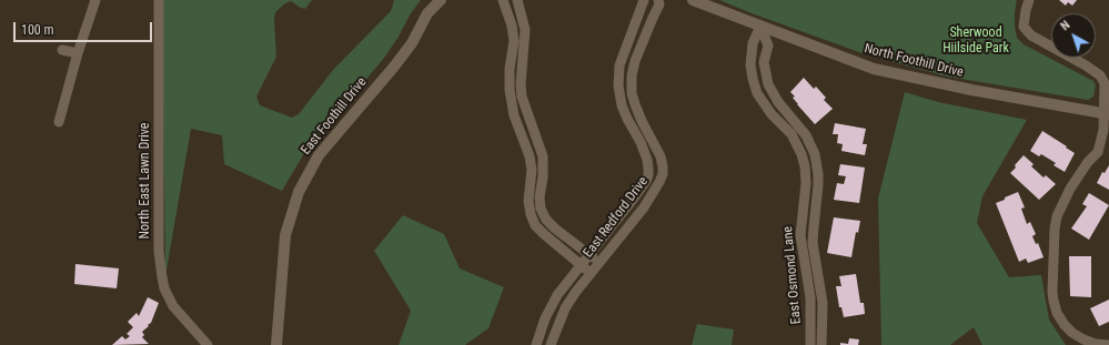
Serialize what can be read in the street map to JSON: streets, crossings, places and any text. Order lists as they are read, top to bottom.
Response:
{
  "streets": {
    "street": [
      "North Foothill Drive",
      "East Foothill Drive",
      "North East Lawn Drive",
      "East Redford Drive",
      "East Osmond Lane"
    ]
  },
  "crossings": [
    ["North Foothill Drive", "East Osmond Lane"]
  ],
  "parks": ["Sherwood Hiilside Park"],
  "scale_bar": "100 m",
  "north": "top left"
}
